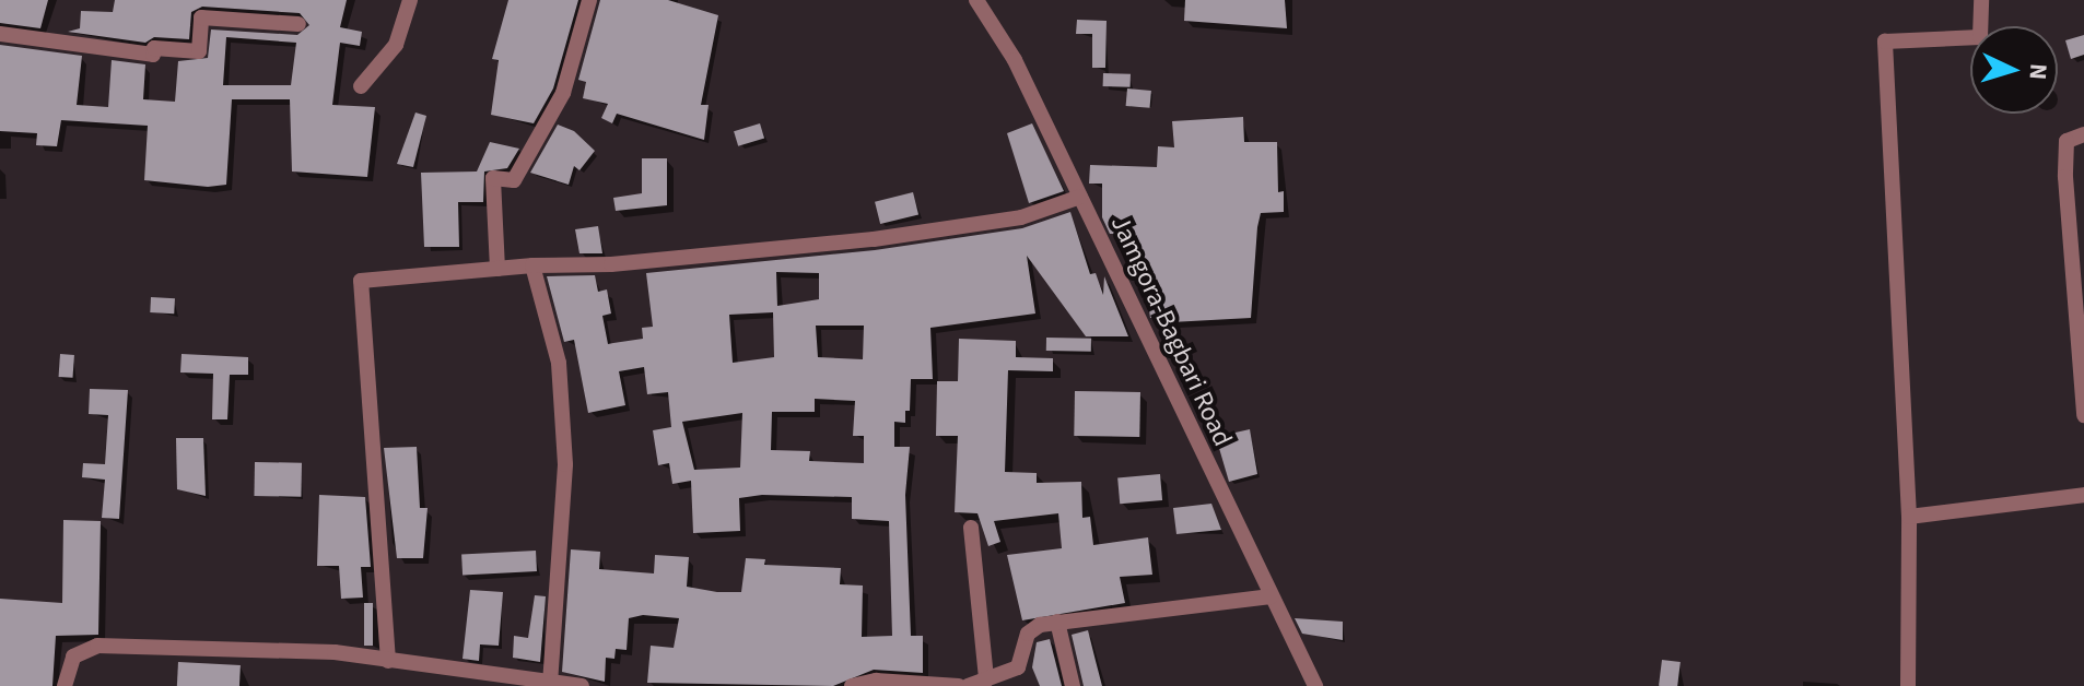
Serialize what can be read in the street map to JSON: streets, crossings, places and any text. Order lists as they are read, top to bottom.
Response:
{
  "streets": {
    "street": ["Jamgora-Bagbari Road"]
  },
  "north": "right"
}
